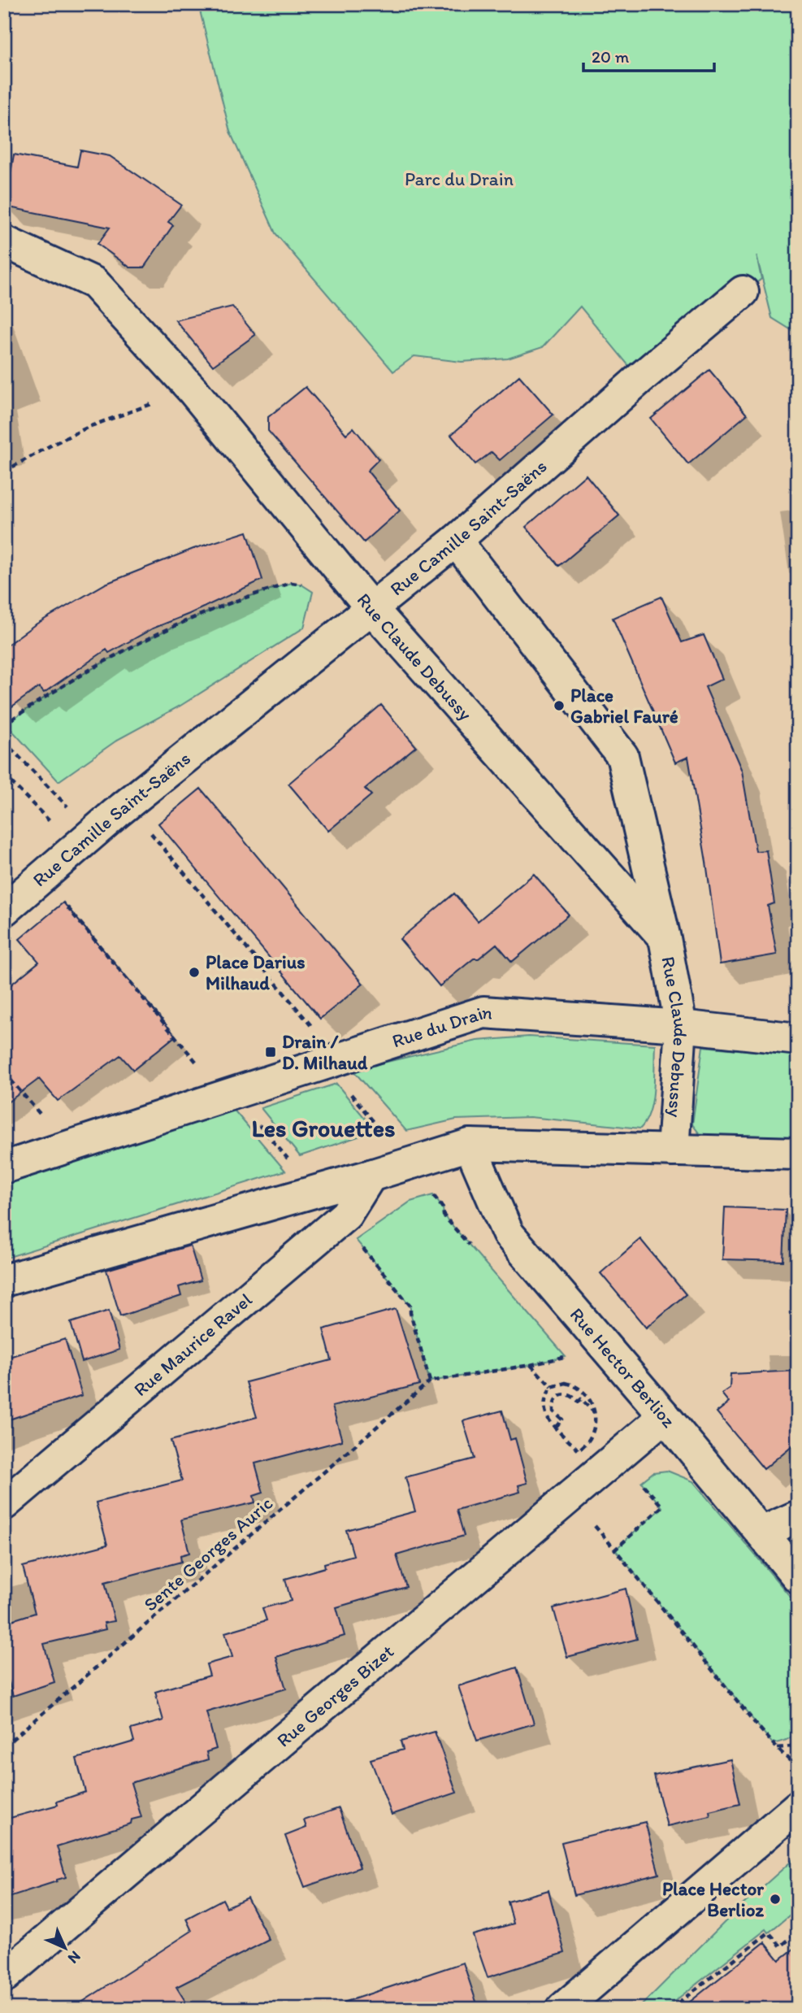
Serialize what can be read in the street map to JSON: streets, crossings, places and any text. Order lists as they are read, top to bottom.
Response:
{
  "streets": {
    "street": [
      "Rue Camille Saint-Saëns",
      "Rue Claude Debussy",
      "Rue du Drain",
      "Rue Maurice Ravel",
      "Rue Hector Berlioz",
      "Rue Georges Bizet"
    ],
    "path": ["Sente Georges Auric"]
  },
  "crossings": [
    ["Rue Camille Saint-Saëns", "Rue Claude Debussy"],
    ["Rue Claude Debussy", "Rue du Drain"],
    ["Rue Hector Berlioz", "Rue Georges Bizet"]
  ],
  "districts": ["Les Grouettes"],
  "parks": ["Parc du Drain"],
  "places": {
    "other": ["Place Gabriel Fauré", "Place Darius Milhaud", "Place Hector Berlioz"],
    "transit": ["Drain / D. Milhaud"]
  },
  "scale_bar": "20 m",
  "north": "bottom right"
}
